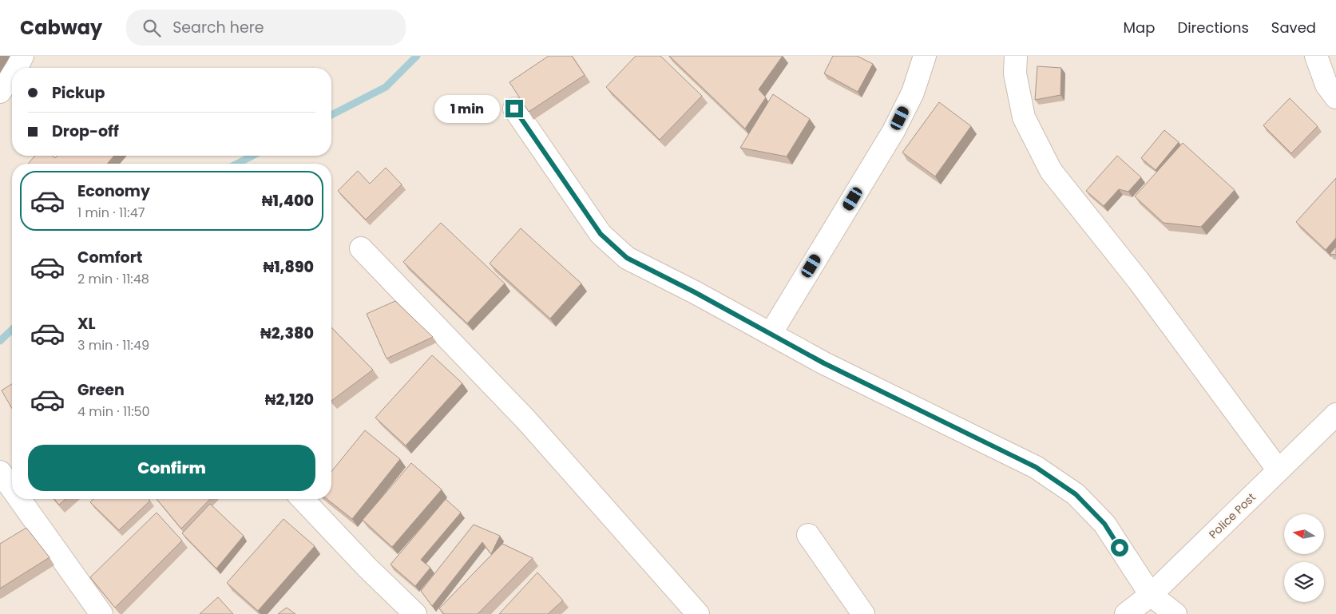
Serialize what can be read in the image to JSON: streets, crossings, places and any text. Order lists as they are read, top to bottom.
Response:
{
  "streets": {
    "street": ["Police Post"]
  },
  "north": "left",
  "page": {
    "header": "Cabway",
    "search": "Search here",
    "nav": ["Map", "Directions", "Saved"],
    "banner": ["Pickup", "Drop-off"],
    "bubble": "1 min",
    "list": [
      {
        "name": "Economy",
        "note": "1 min · 11:47",
        "value": "₦1,400"
      },
      {
        "name": "Comfort",
        "note": "2 min · 11:48",
        "value": "₦1,890"
      },
      {
        "name": "XL",
        "note": "3 min · 11:49",
        "value": "₦2,380"
      },
      {
        "name": "Green",
        "note": "4 min · 11:50",
        "value": "₦2,120"
      }
    ],
    "buttons": "Confirm"
  }
}
